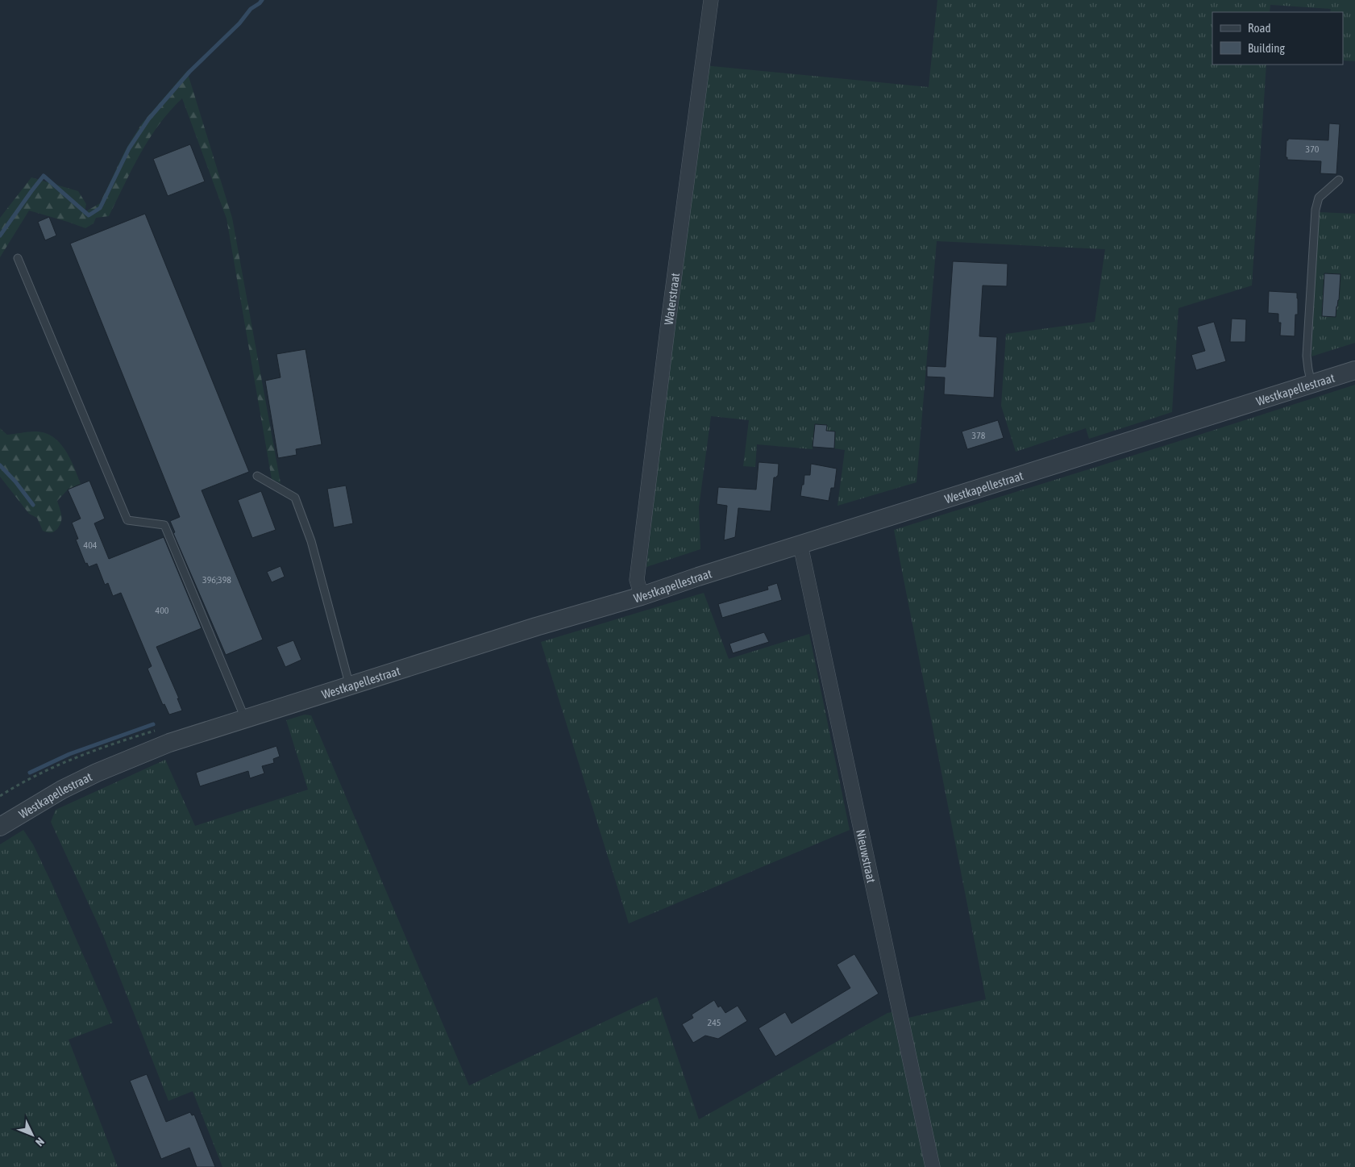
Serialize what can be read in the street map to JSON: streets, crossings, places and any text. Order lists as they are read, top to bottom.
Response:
{
  "streets": {
    "street": ["Waterstraat", "Westkapellestraat", "Nieuwstraat"]
  },
  "crossings": [
    ["Waterstraat", "Westkapellestraat"],
    ["Westkapellestraat", "Nieuwstraat"]
  ],
  "house_numbers": [
    "370",
    "378",
    "404",
    "396;398",
    "400",
    "245"
  ],
  "legend": ["Road", "Building"],
  "north": "bottom right"
}
